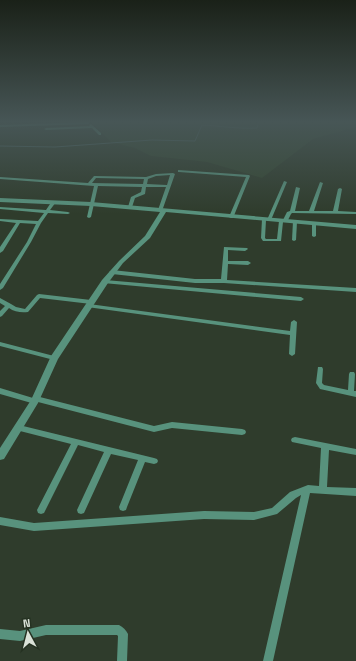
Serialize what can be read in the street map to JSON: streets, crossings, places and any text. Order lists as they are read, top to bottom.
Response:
{
  "north": "top"
}
